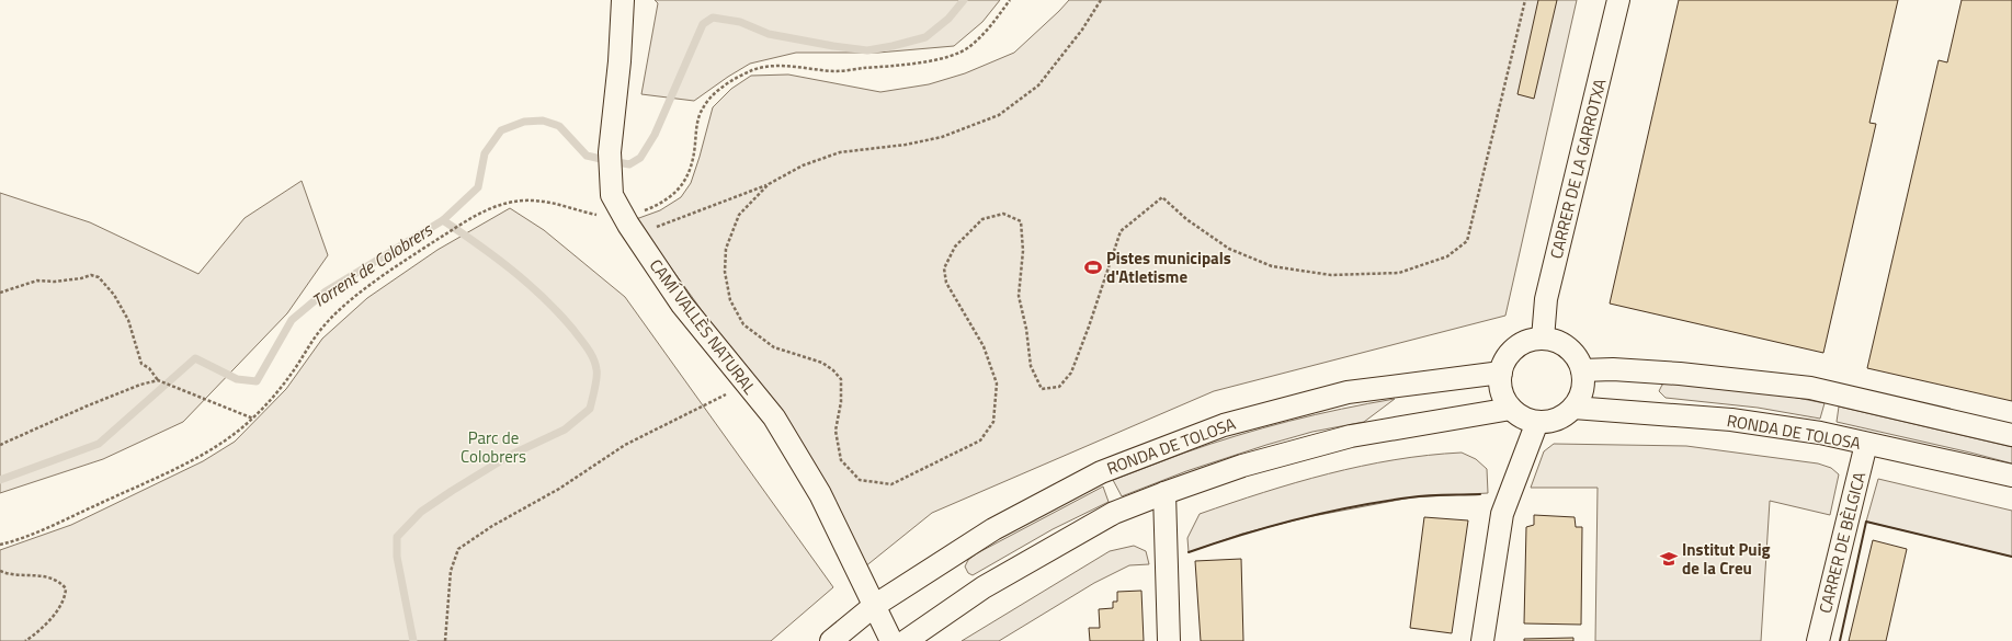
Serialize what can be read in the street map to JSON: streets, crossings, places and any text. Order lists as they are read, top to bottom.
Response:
{
  "streets": {
    "street": [
      "CARRER DE LA GARROTXA",
      "CAMÍ VALLÈS NATURAL",
      "RONDA DE TOLOSA",
      "CARRER DE BÈLGICA"
    ]
  },
  "crossings": [
    ["CARRER DE LA GARROTXA", "RONDA DE TOLOSA"],
    ["CAMÍ VALLÈS NATURAL", "RONDA DE TOLOSA"],
    ["RONDA DE TOLOSA", "CARRER DE BÈLGICA"]
  ],
  "water": ["Torrent de Colobrers"],
  "parks": ["Parc de Colobrers"],
  "places": {
    "sports": ["Pistes municipals d'Atletisme"],
    "school or university": ["Institut Puig de la Creu"]
  }
}
